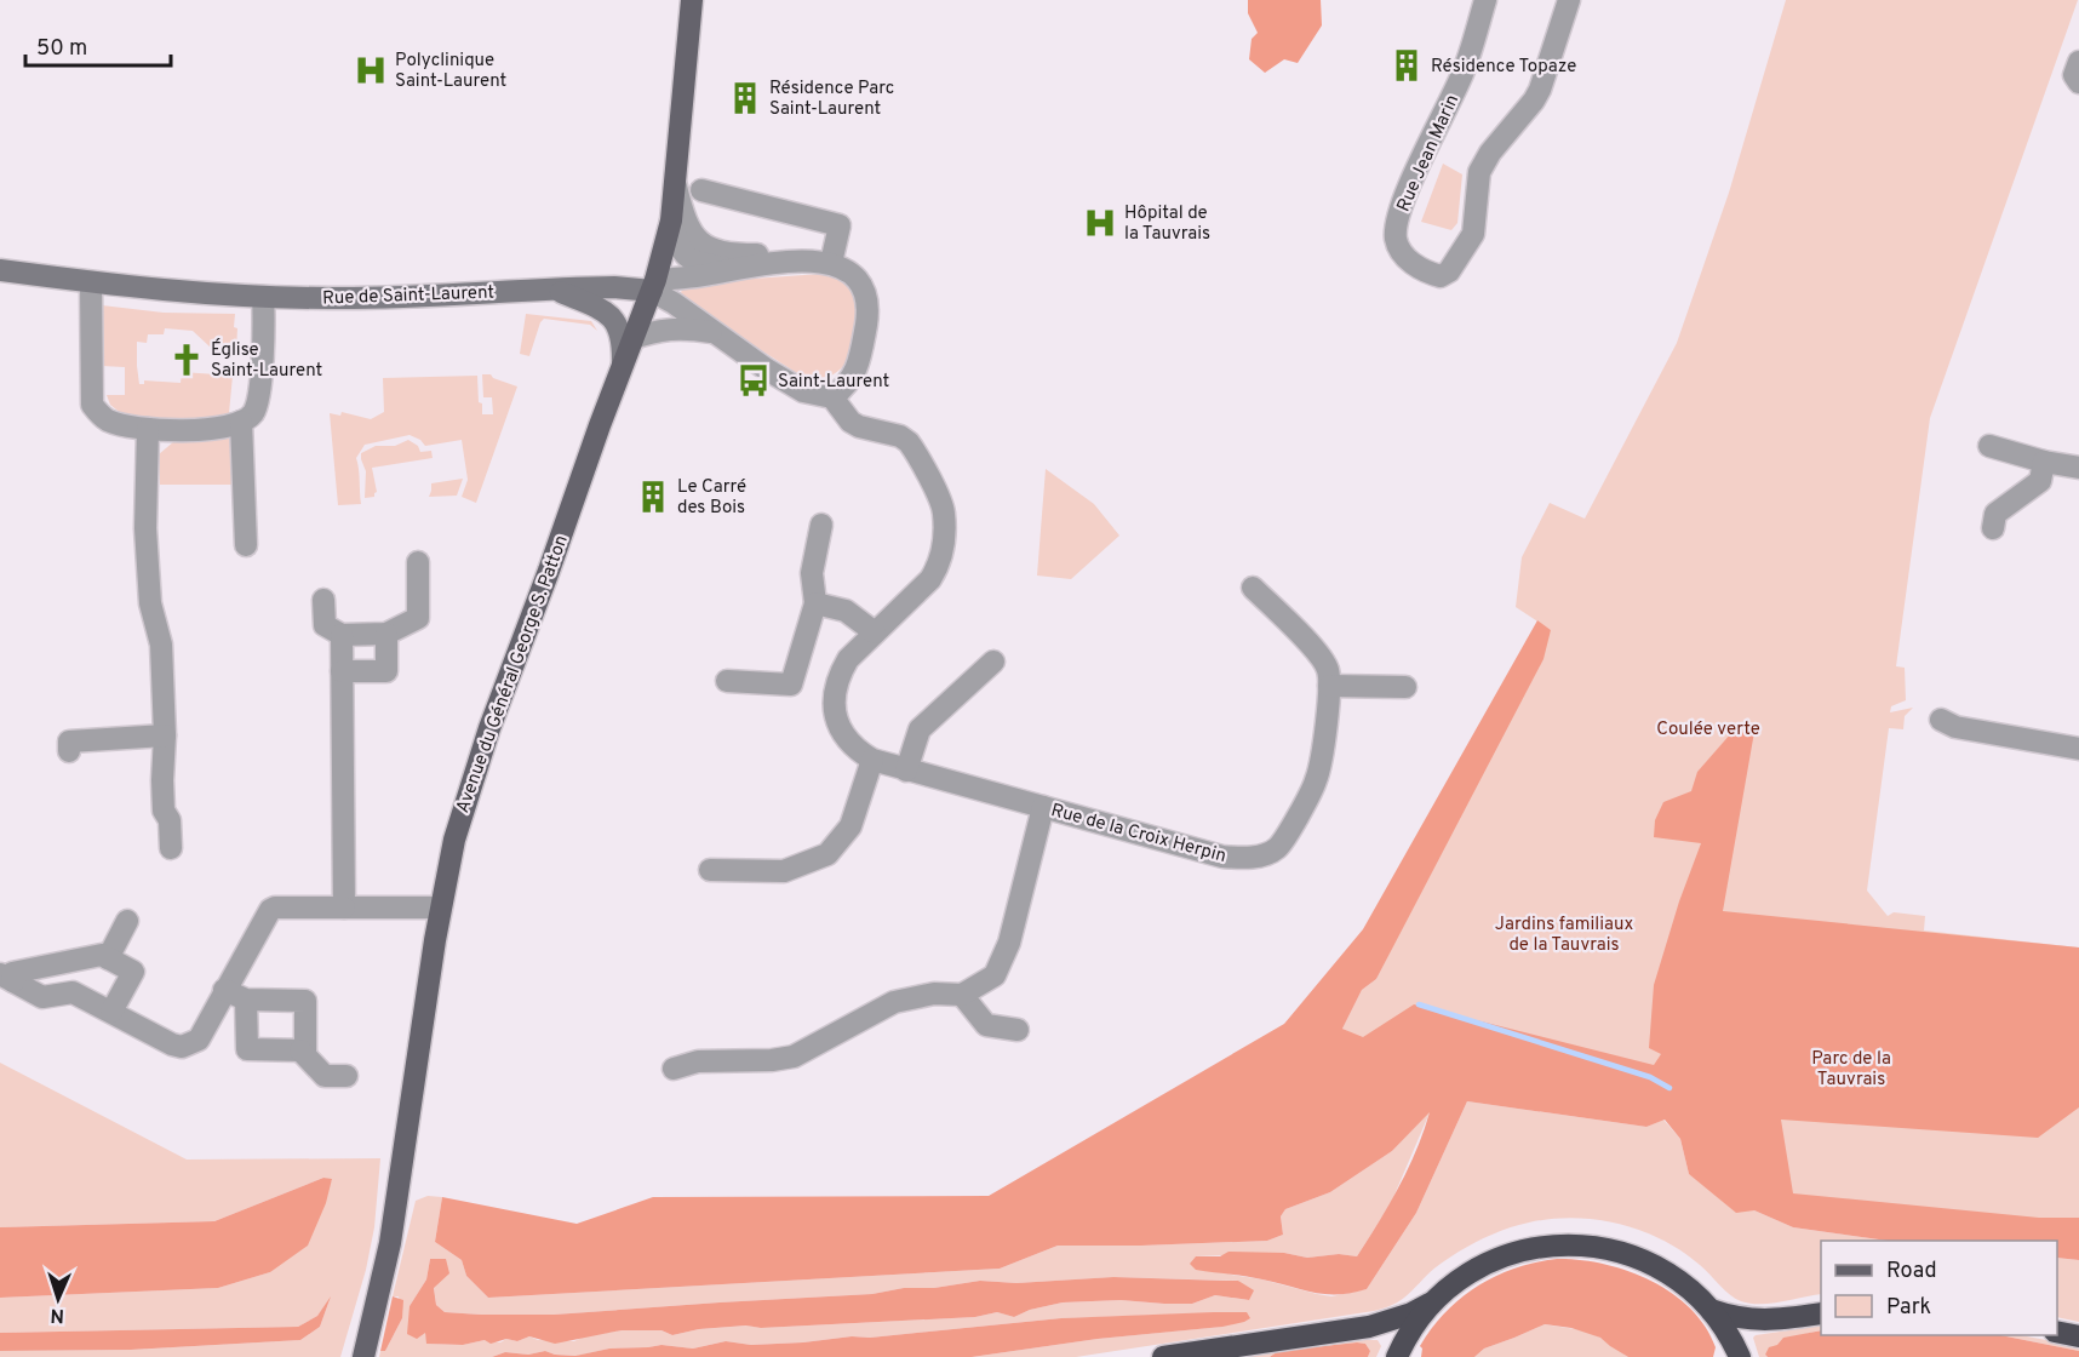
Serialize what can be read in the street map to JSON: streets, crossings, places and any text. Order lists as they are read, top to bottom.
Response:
{
  "streets": {
    "main road": ["Avenue du Général George S. Patton"],
    "street": ["Rue Jean Marin", "Rue de Saint-Laurent", "Rue de la Croix Herpin"]
  },
  "crossings": [
    ["Rue de Saint-Laurent", "Avenue du Général George S. Patton"]
  ],
  "parks": ["Coulée verte", "Jardins familiaux de la Tauvrais", "Parc de la Tauvrais"],
  "places": {
    "building": ["Résidence Topaze", "Résidence Parc Saint-Laurent", "Le Carré des Bois"],
    "hospital": ["Polyclinique Saint-Laurent", "Hôpital de la Tauvrais"],
    "church": ["Église Saint-Laurent"],
    "bus stop": ["Saint-Laurent"]
  },
  "legend": ["Road", "Park"],
  "scale_bar": "50 m",
  "north": "bottom"
}
